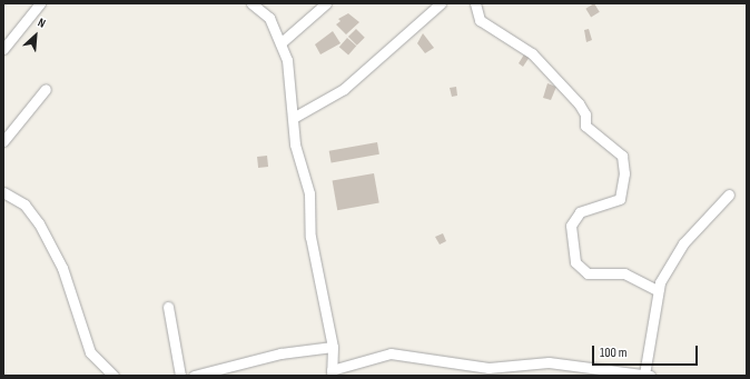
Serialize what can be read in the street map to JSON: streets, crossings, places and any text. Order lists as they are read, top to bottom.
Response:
{
  "scale_bar": "100 m",
  "north": "top right"
}
